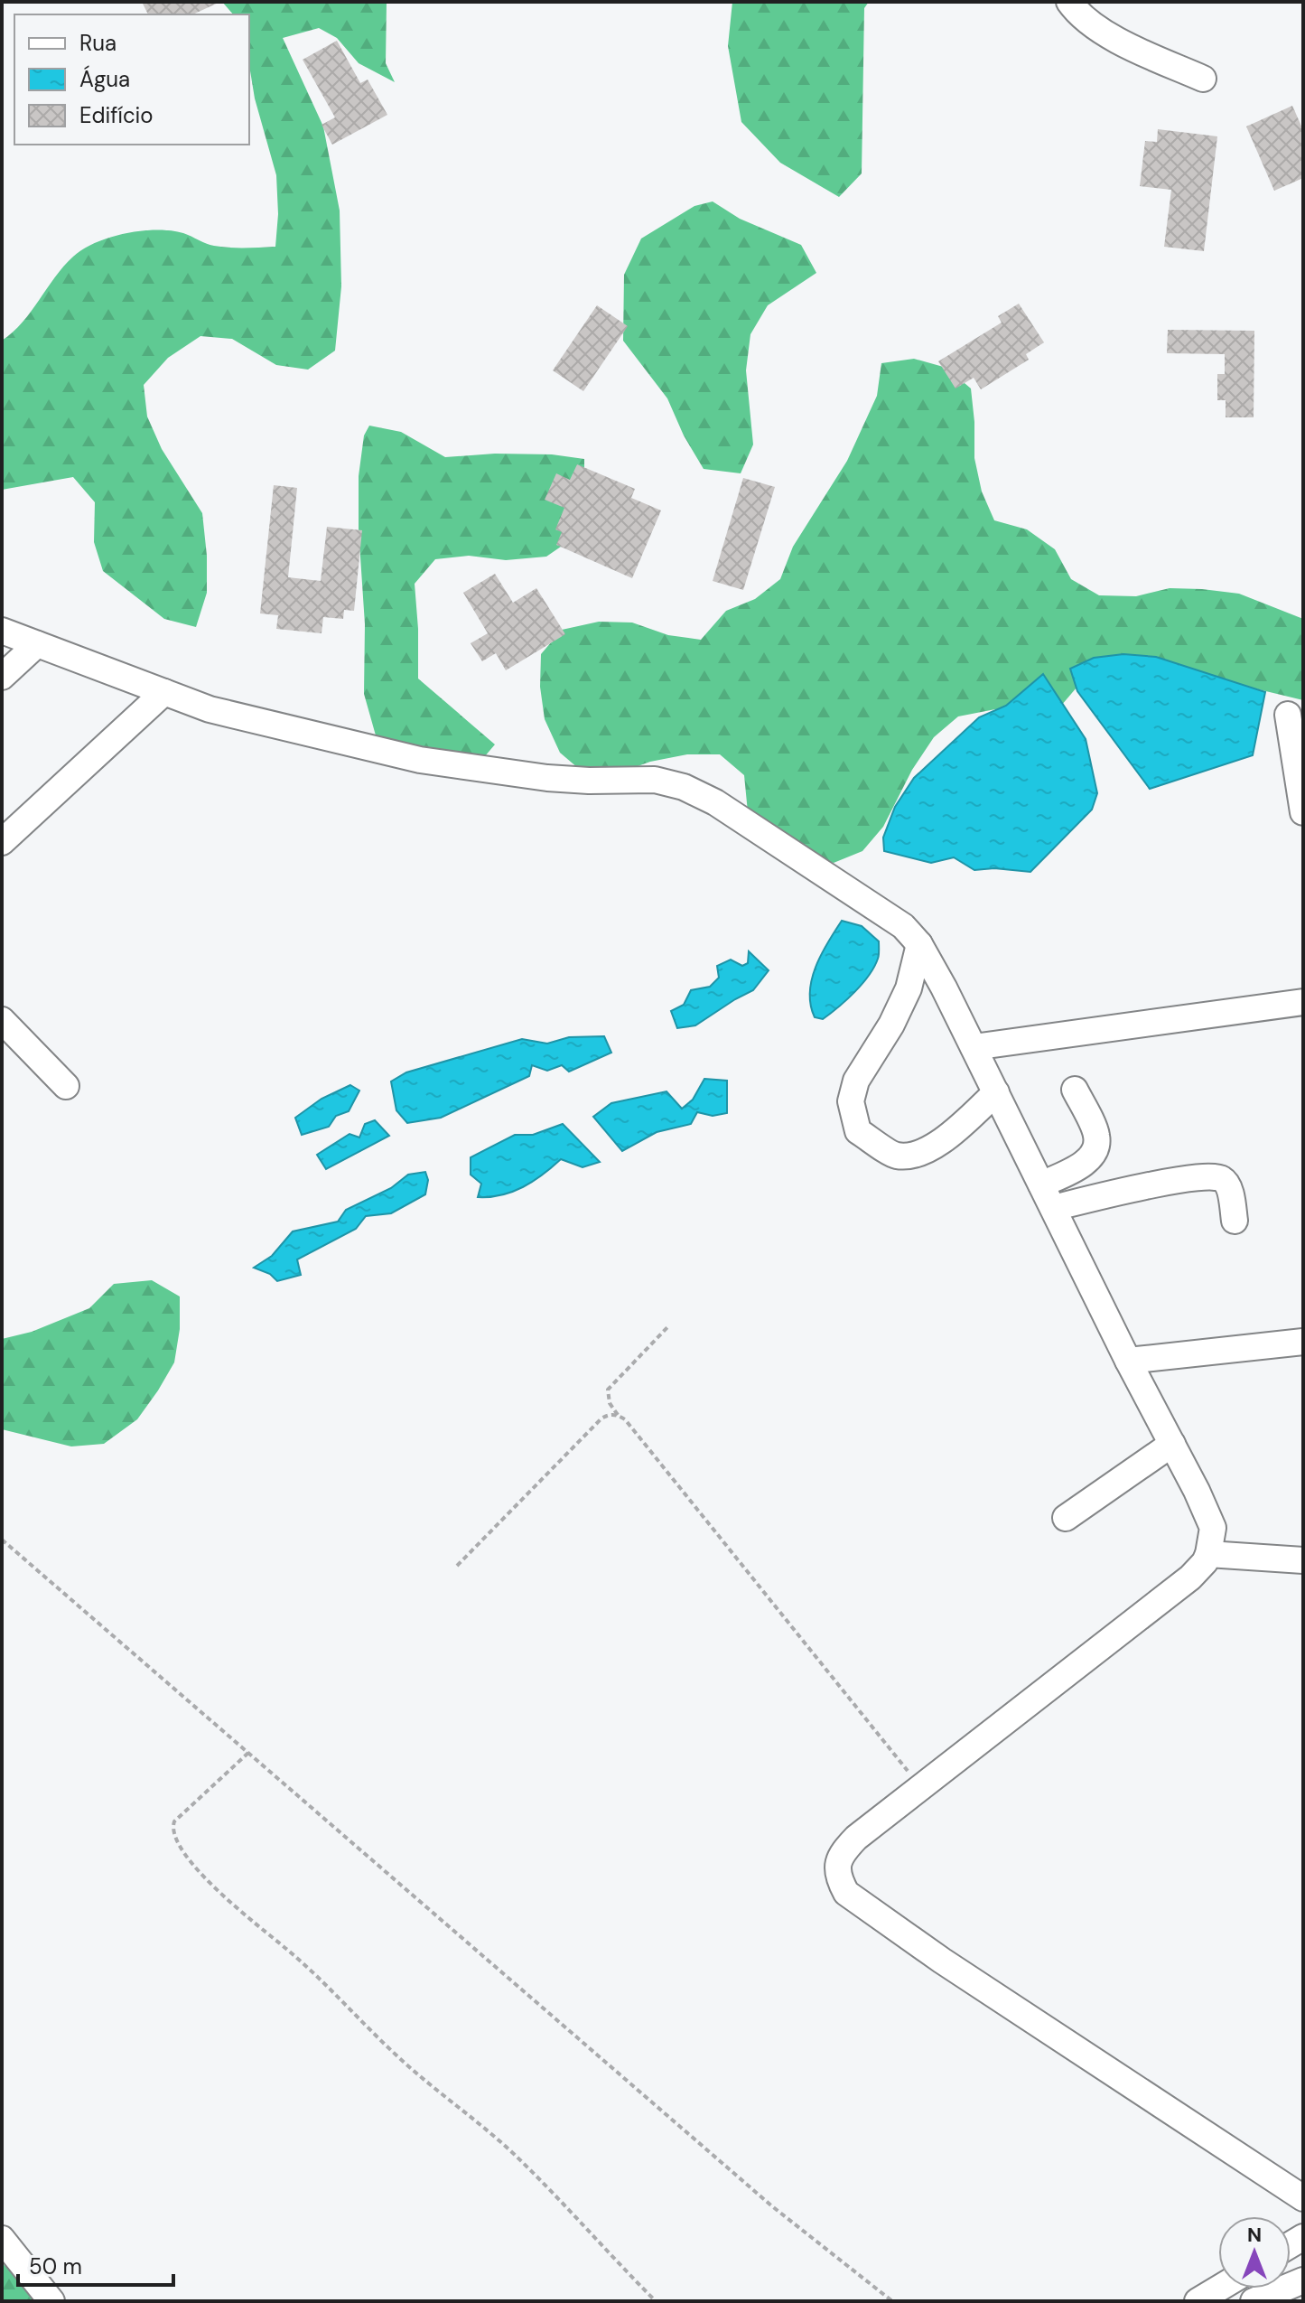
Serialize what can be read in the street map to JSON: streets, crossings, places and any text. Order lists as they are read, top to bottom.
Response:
{
  "legend": ["Rua", "Água", "Edifício"],
  "scale_bar": "50 m",
  "north": "top"
}
